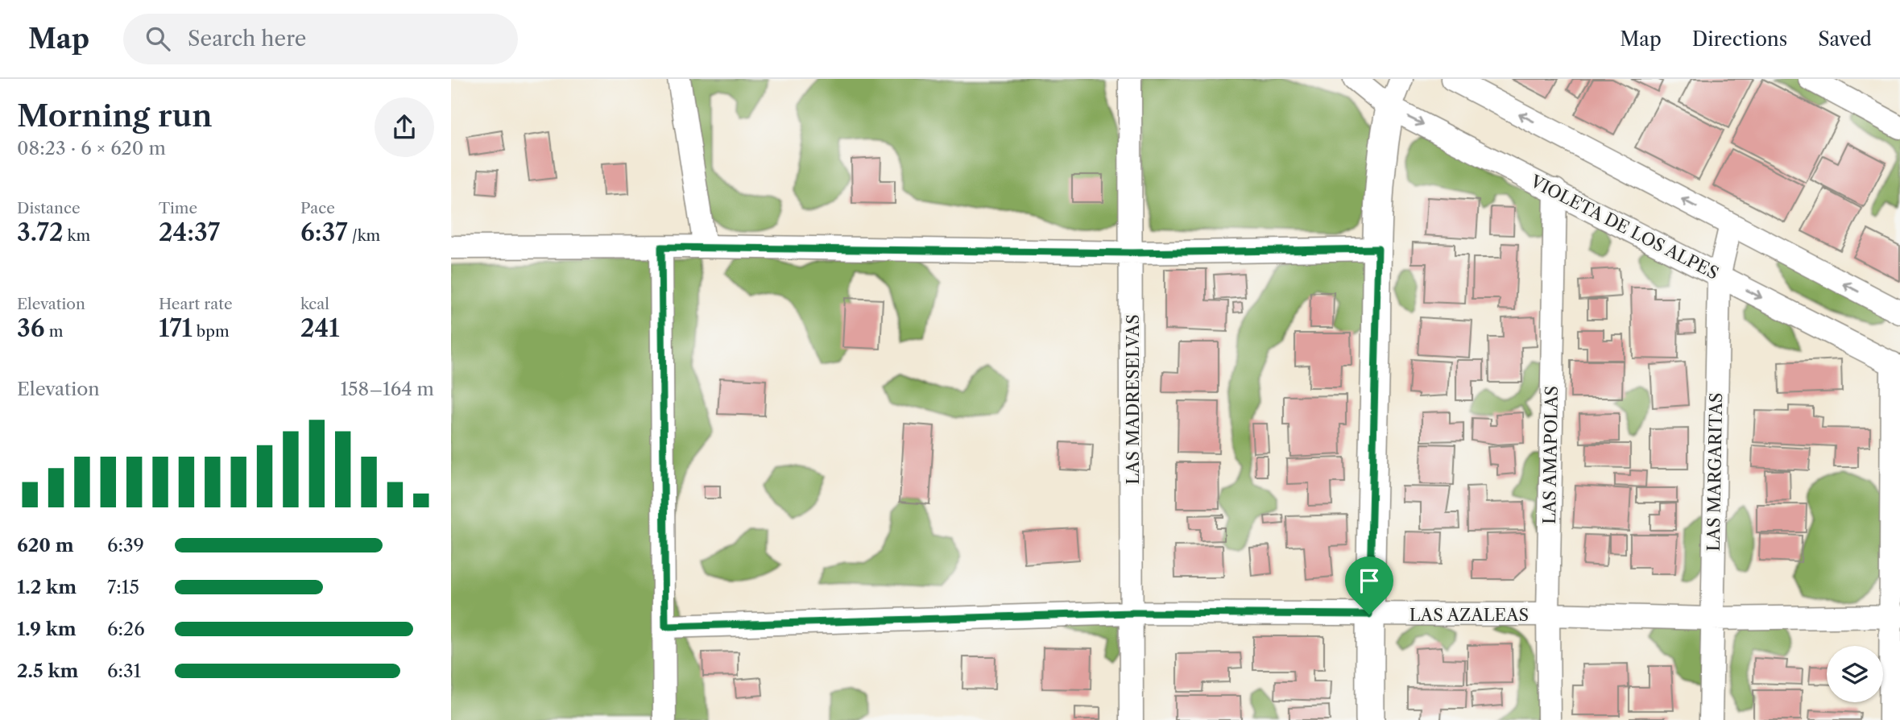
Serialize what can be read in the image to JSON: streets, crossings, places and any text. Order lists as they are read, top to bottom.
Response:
{
  "streets": {
    "street": [
      "VIOLETA DE LOS ALPES",
      "LAS MADRESELVAS",
      "LAS AMAPOLAS",
      "LAS MARGARITAS",
      "LAS AZALEAS"
    ]
  },
  "crossings": [
    ["VIOLETA DE LOS ALPES", "LAS AMAPOLAS"],
    ["VIOLETA DE LOS ALPES", "LAS MARGARITAS"],
    ["LAS MADRESELVAS", "LAS AZALEAS"],
    ["LAS AMAPOLAS", "LAS AZALEAS"],
    ["LAS MARGARITAS", "LAS AZALEAS"]
  ],
  "page": {
    "header": "Map",
    "search": "Search here",
    "nav": ["Map", "Directions", "Saved"],
    "heading": ["Morning run", "08:23 · 6 × 620 m"],
    "stats": [
      ["Distance", "3.72 km"],
      ["Time", "24:37"],
      ["Pace", "6:37 /km"],
      ["Elevation", "36 m"],
      ["Heart rate", "171 bpm"],
      ["kcal", "241"]
    ],
    "chart": ["Elevation", "158–164 m"],
    "list": [
      {
        "name": "620 m",
        "note": "6:39"
      },
      {
        "name": "1.2 km",
        "note": "7:15"
      },
      {
        "name": "1.9 km",
        "note": "6:26"
      },
      {
        "name": "2.5 km",
        "note": "6:31"
      }
    ]
  }
}
